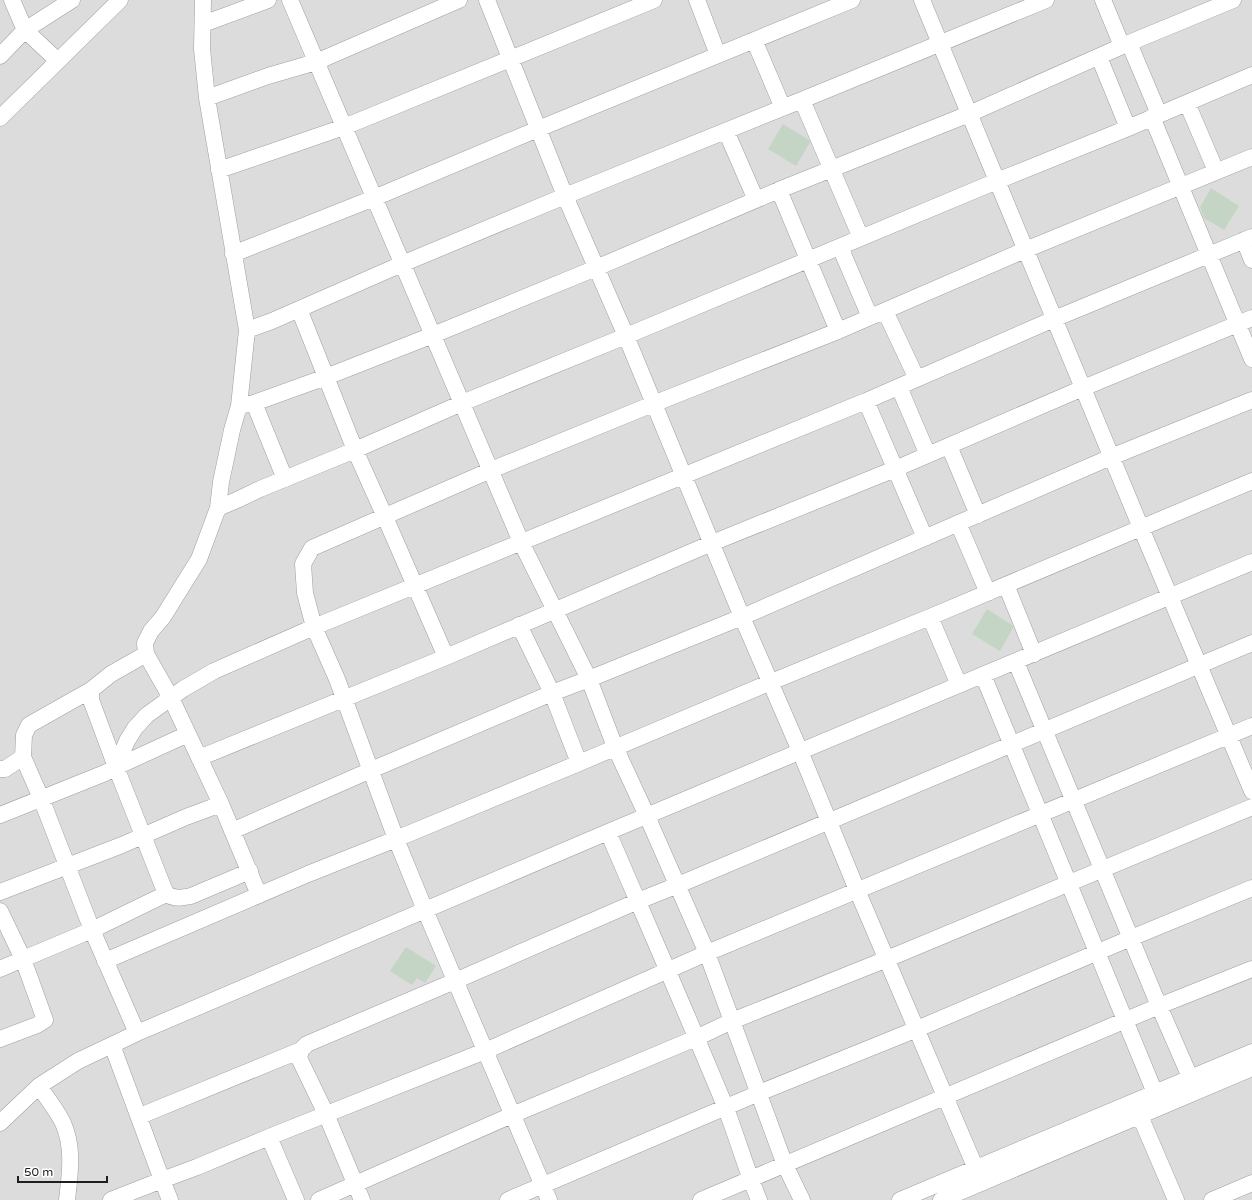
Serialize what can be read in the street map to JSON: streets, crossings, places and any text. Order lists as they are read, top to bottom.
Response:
{
  "scale_bar": "50 m"
}
